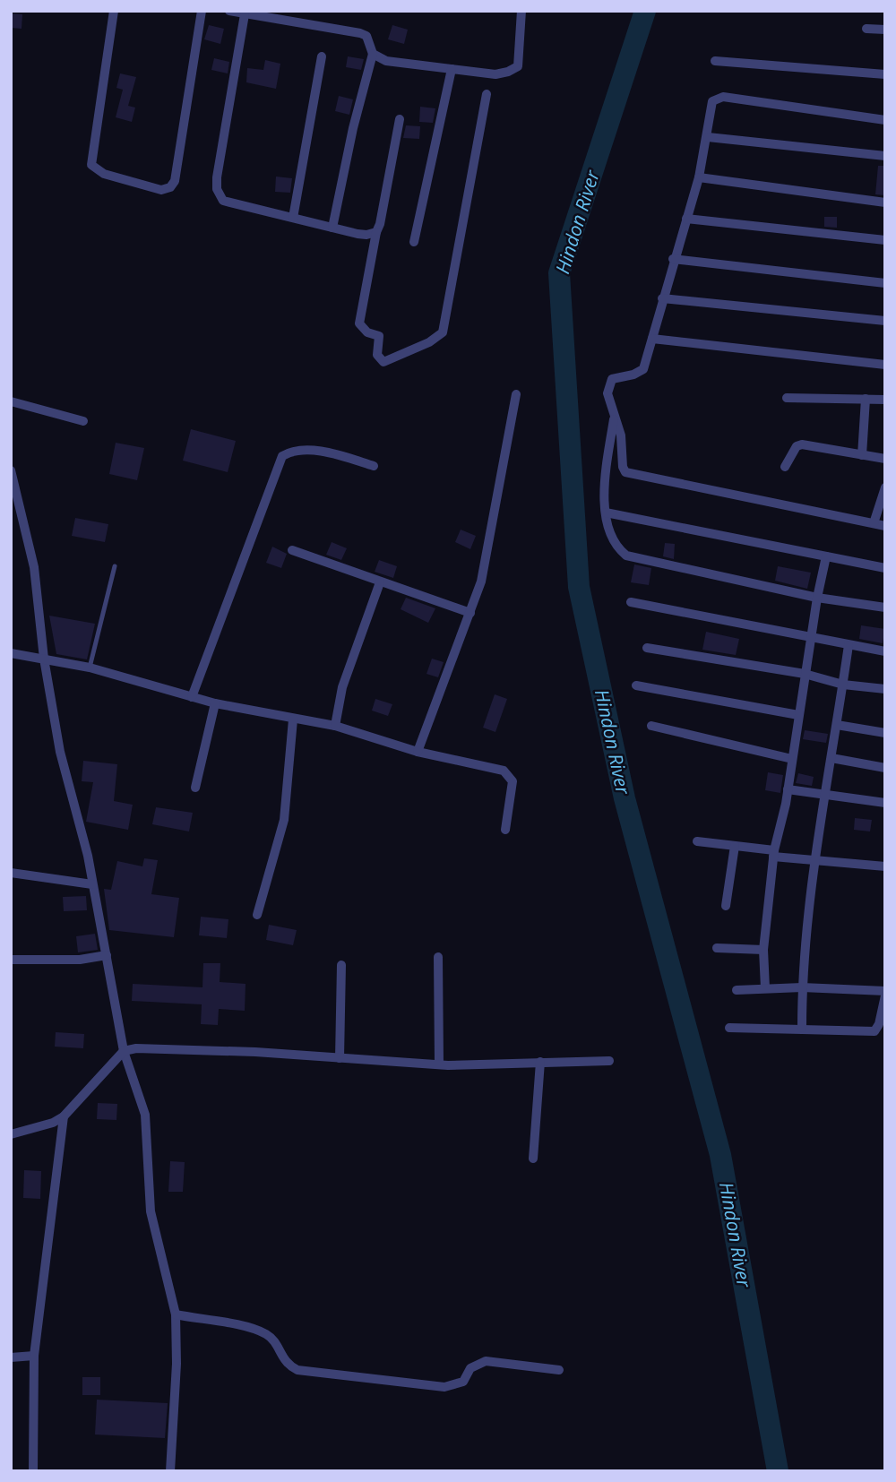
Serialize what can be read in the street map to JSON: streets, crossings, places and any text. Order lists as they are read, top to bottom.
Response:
{
  "water": ["Hindon River"]
}
